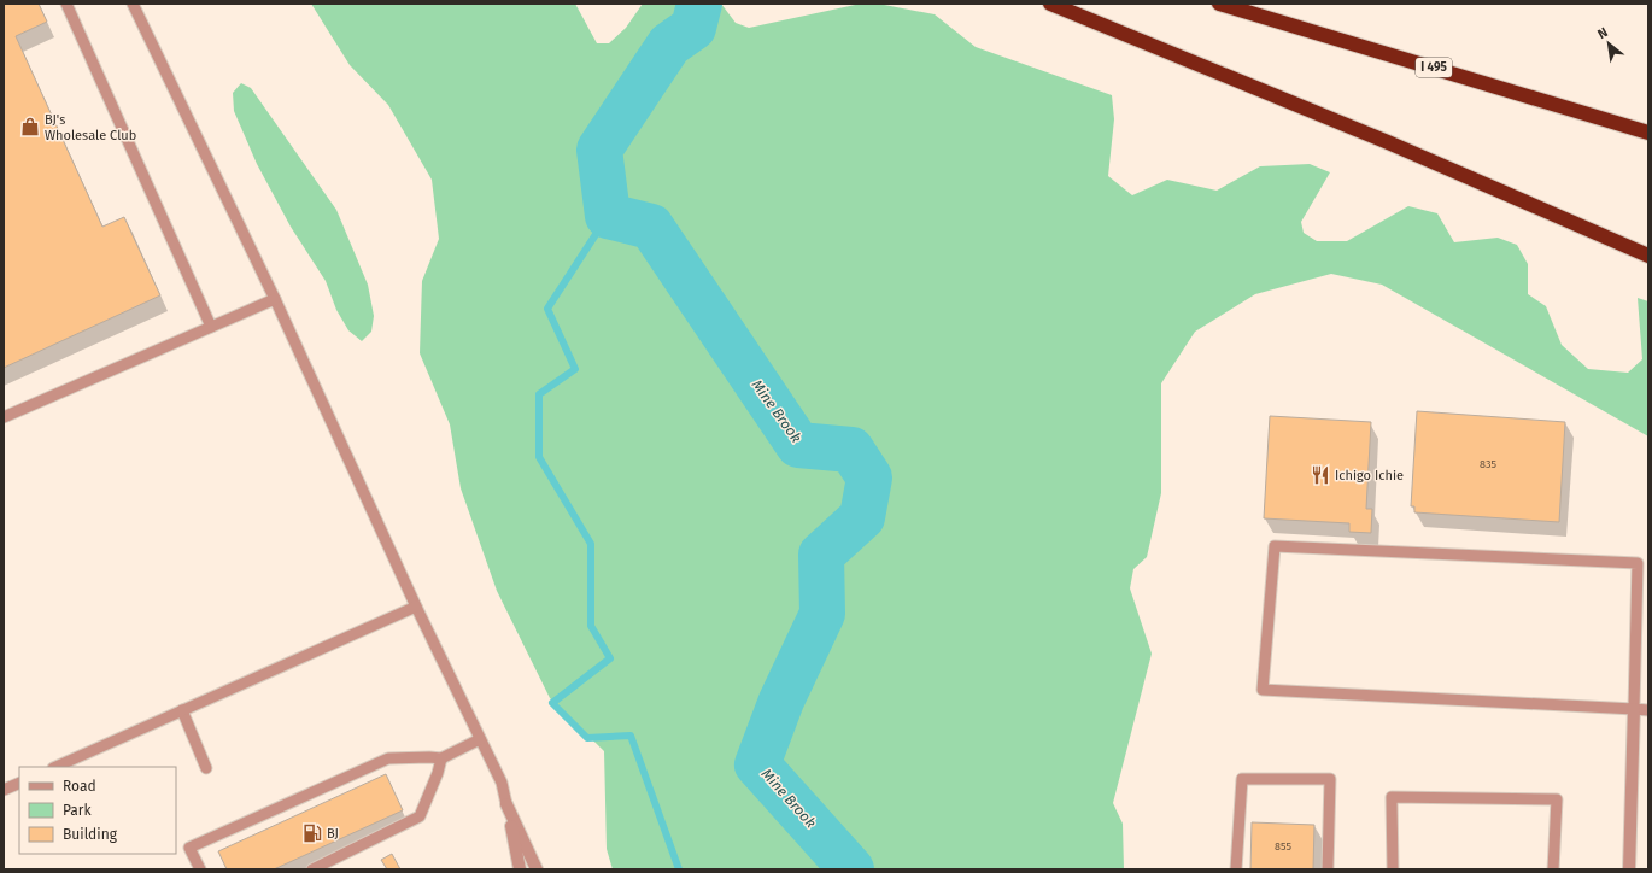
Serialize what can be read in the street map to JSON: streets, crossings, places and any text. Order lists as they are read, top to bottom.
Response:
{
  "streets": {
    "highway": ["I 495"]
  },
  "water": ["Mine Brook"],
  "places": {
    "shop": ["BJ's Wholesale Club"],
    "restaurant": ["Ichigo Ichie"],
    "fuel station": ["BJ"]
  },
  "house_numbers": ["835", "855"],
  "legend": ["Road", "Park", "Building"],
  "north": "top left"
}
